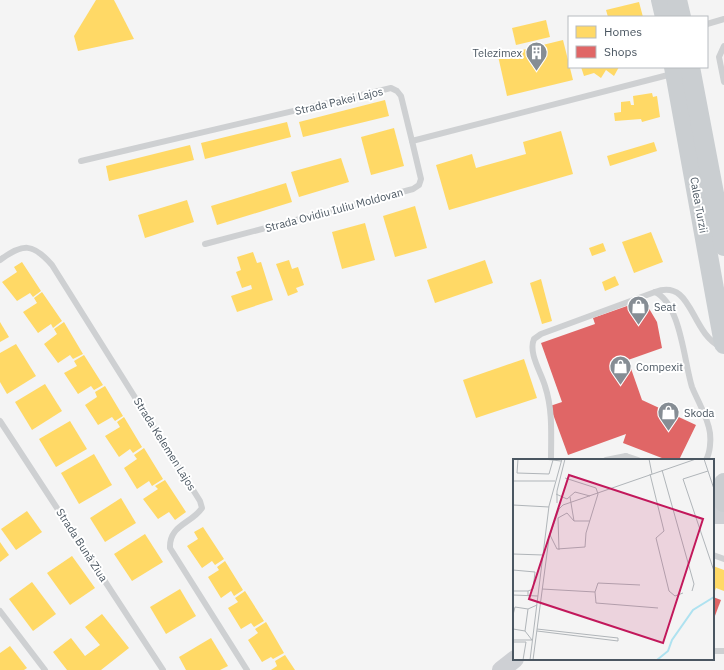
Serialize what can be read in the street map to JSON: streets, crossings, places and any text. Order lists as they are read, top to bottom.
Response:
{
  "streets": {
    "main road": ["Calea Turzii"],
    "lane": [
      "Strada Pakei Lajos",
      "Strada Ovidiu Iuliu Moldovan",
      "Strada Kelemen Lajos",
      "Strada Bună Ziua"
    ]
  },
  "crossings": [
    ["Strada Pakei Lajos", "Strada Ovidiu Iuliu Moldovan"]
  ],
  "places": {
    "building": ["Telezimex"],
    "shop": ["Seat", "Compexit", "Skoda"]
  },
  "legend": ["Homes", "Shops"]
}
